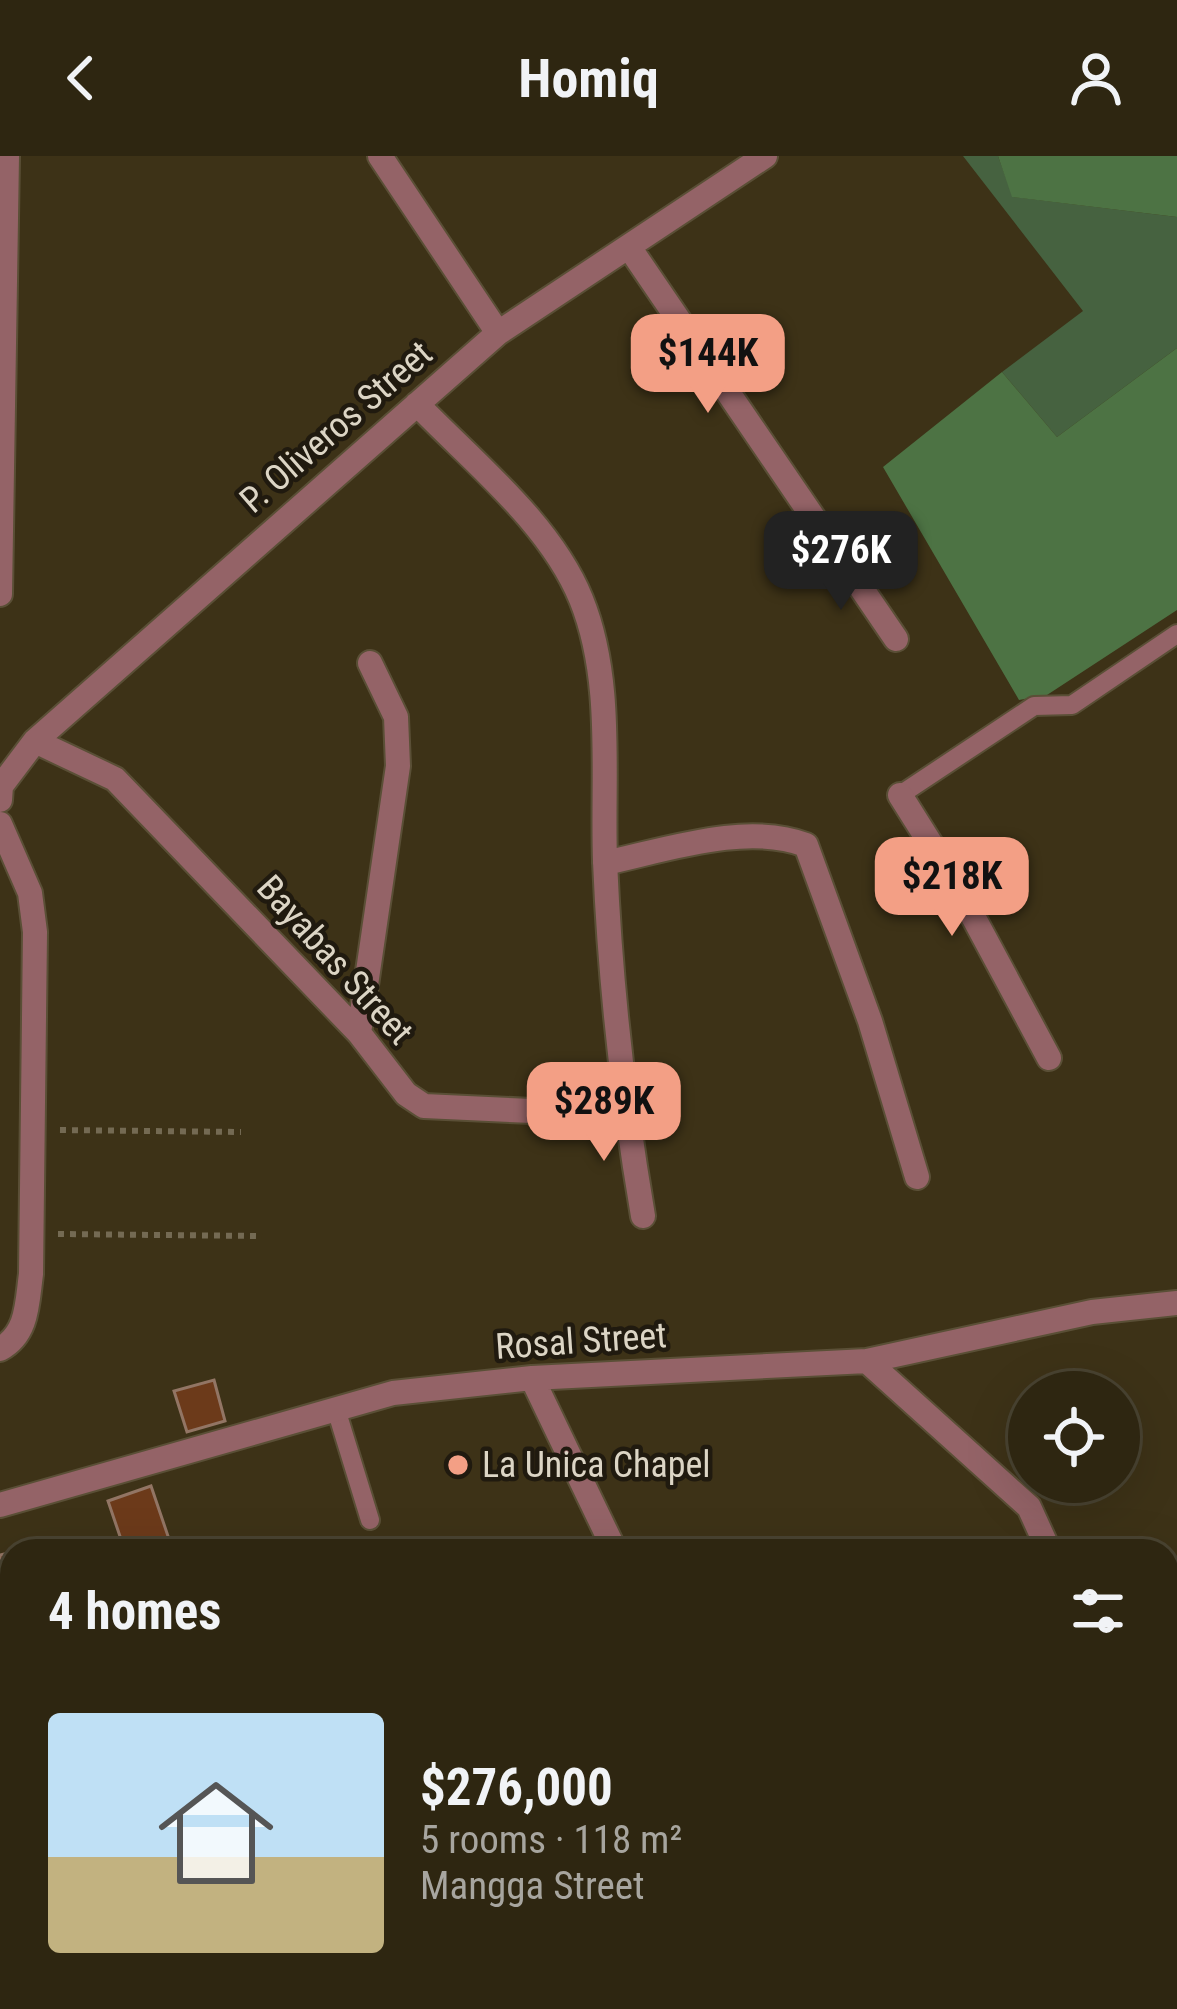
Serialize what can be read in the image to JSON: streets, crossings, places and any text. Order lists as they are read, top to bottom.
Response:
{
  "streets": {
    "street": ["P. Oliveros Street", "Bayabas Street", "Rosal Street"]
  },
  "crossings": [
    ["P. Oliveros Street", "Bayabas Street"]
  ],
  "places": ["La Unica Chapel"],
  "page": {
    "header": "Homiq",
    "price": [
      "$144K",
      "$276K",
      "$218K",
      "$289K"
    ],
    "heading": "4 homes",
    "list": [
      {
        "name": "$276,000",
        "note": "5 rooms · 118 m² · Mangga Street"
      }
    ]
  }
}
